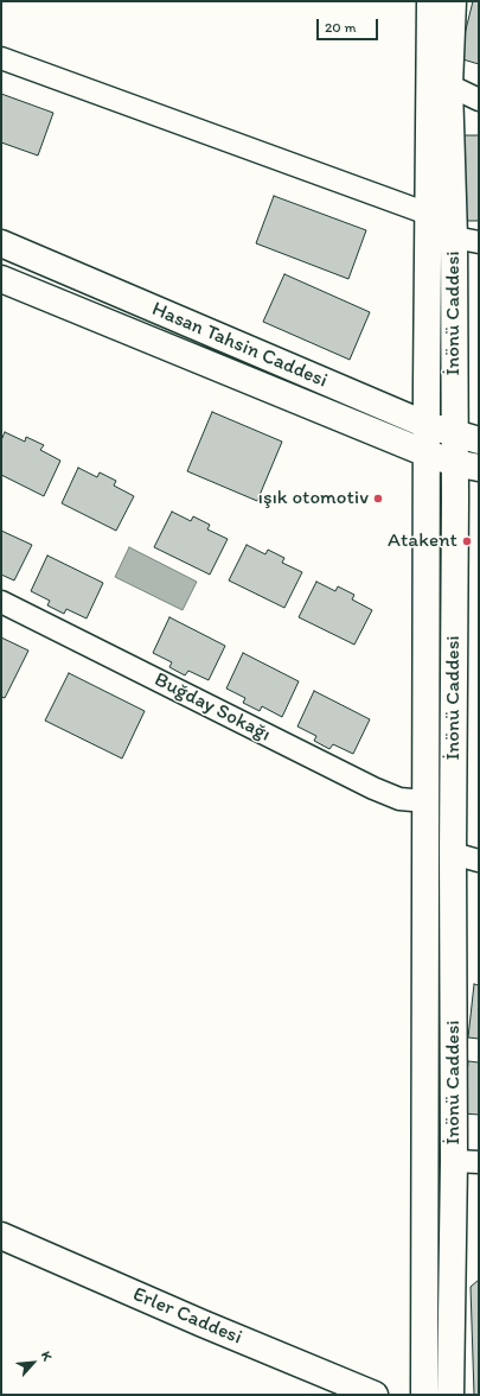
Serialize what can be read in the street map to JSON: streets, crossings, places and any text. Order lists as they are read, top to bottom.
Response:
{
  "streets": {
    "main road": ["İnönü Caddesi", "Hasan Tahsin Caddesi", "Erler Caddesi"],
    "street": ["Buğday Sokağı"]
  },
  "crossings": [
    ["İnönü Caddesi", "Hasan Tahsin Caddesi"],
    ["İnönü Caddesi", "Buğday Sokağı"]
  ],
  "places": ["ışık otomotiv", "Atakent"],
  "scale_bar": "20 m",
  "north": "top right"
}
